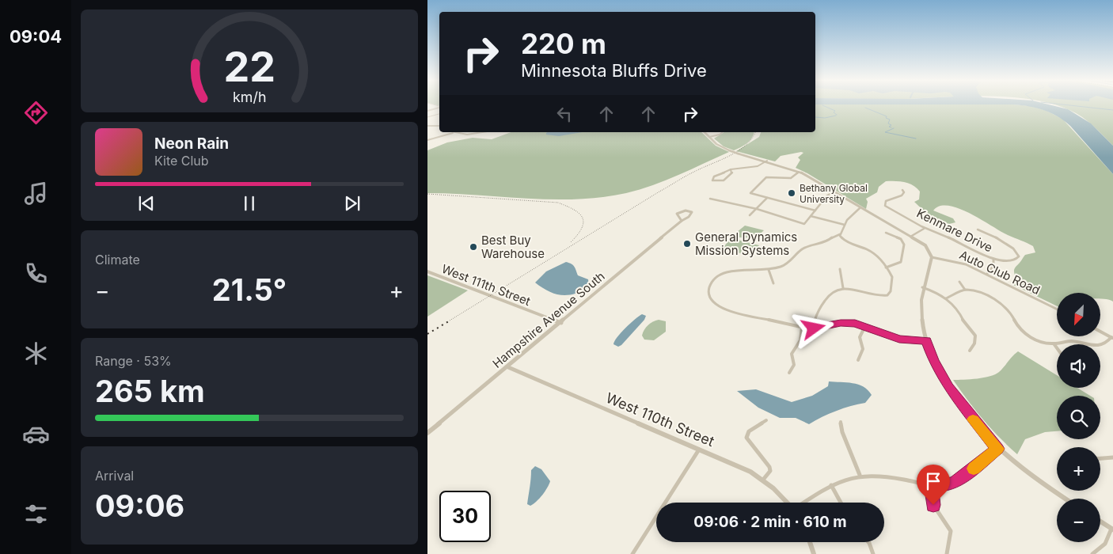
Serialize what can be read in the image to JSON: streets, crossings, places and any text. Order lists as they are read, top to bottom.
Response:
{
  "streets": {
    "street": [
      "Kenmare Drive",
      "Auto Club Road",
      "West 111th Street",
      "Hampshire Avenue South",
      "West 110th Street"
    ]
  },
  "crossings": [
    ["West 111th Street", "Hampshire Avenue South"],
    ["Hampshire Avenue South", "West 110th Street"]
  ],
  "places": ["Bethany Global University", "General Dynamics Mission Systems", "Best Buy Warehouse"],
  "north": "bottom left",
  "page": {
    "tabs": "09:04",
    "turn": ["220 m", "Minnesota Bluffs Drive"],
    "song": ["Neon Rain", "Kite Club"],
    "tile": [
      "Climate",
      ["Range · 53%", "265 km"],
      ["Arrival", "09:06"]
    ],
    "heat": ["−", "21.5°", "+"],
    "map_buttons": ["+", "−"],
    "limit": "30",
    "trip": "09:06 · 2 min · 610 m",
    "gauge": ["22", "km/h"]
  }
}
